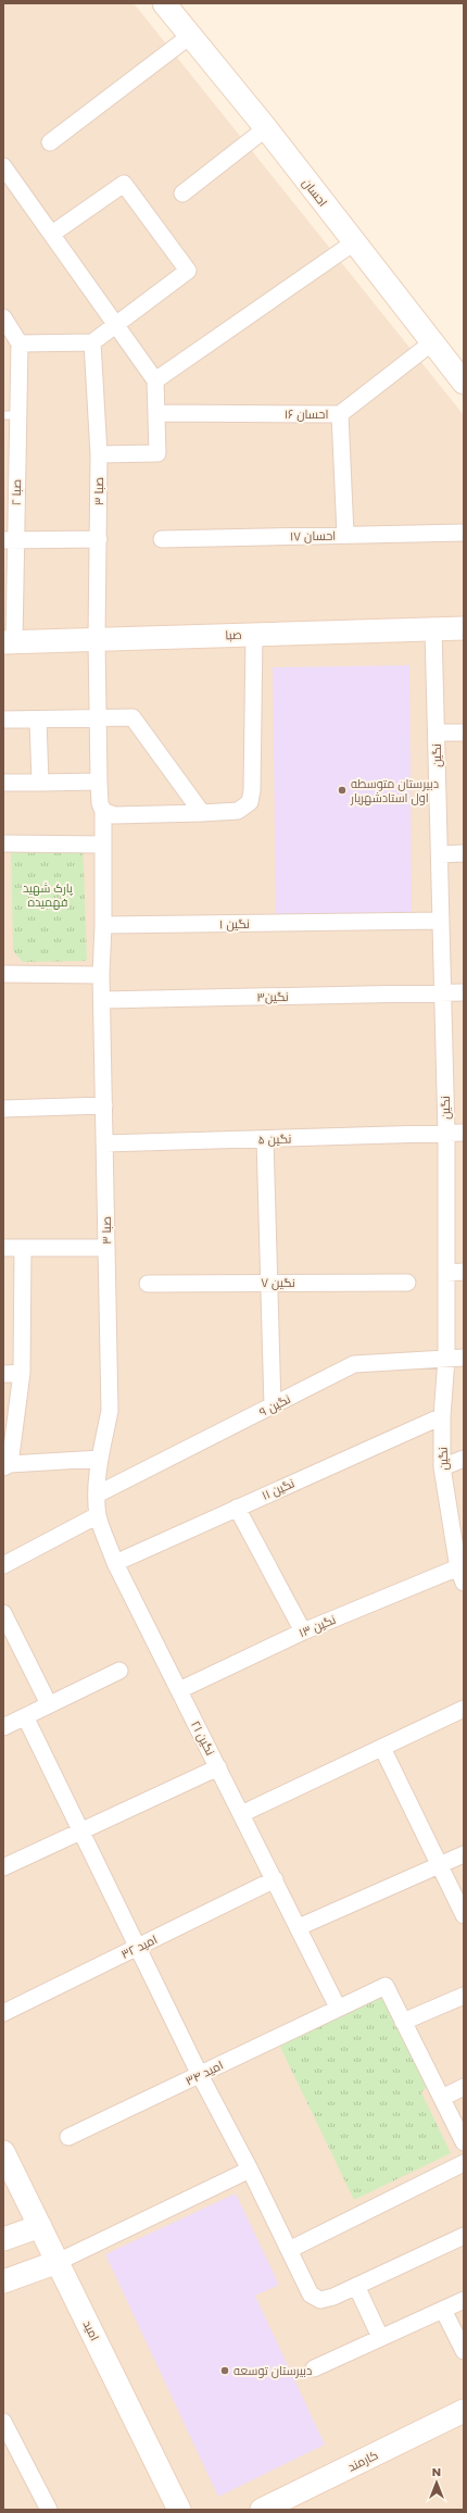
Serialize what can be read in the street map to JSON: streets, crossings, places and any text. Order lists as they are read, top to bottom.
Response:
{
  "streets": {
    "street": [
      "احسان",
      "احسان ۱۶",
      "صبا ۳",
      "صبا ۲",
      "احسان ۱۷",
      "صبا",
      "نگین",
      "نگین ۱",
      "نگین۳",
      "نگین ۵",
      "نگین ۷",
      "نگین ۹",
      "نگین ۱۱",
      "نگین ۱۳",
      "نگین ۲۱",
      "امید ۳۲",
      "امید ۳۴",
      "امید",
      "کارمند"
    ]
  },
  "crossings": [
    ["احسان", "احسان ۱۶"],
    ["صبا ۳", "صبا"],
    ["صبا ۳", "نگین ۱"],
    ["صبا ۳", "نگین۳"],
    ["صبا ۳", "نگین ۵"],
    ["صبا ۳", "نگین ۲۱"],
    ["صبا ۲", "صبا"],
    ["صبا", "نگین"],
    ["نگین", "نگین ۱"],
    ["نگین", "نگین۳"],
    ["نگین", "نگین ۵"],
    ["نگین", "نگین ۹"],
    ["نگین", "نگین ۱۱"],
    ["نگین", "نگین ۱۳"],
    ["نگین ۹", "نگین ۲۱"],
    ["نگین ۱۱", "نگین ۲۱"],
    ["نگین ۱۳", "نگین ۲۱"],
    ["نگین ۲۱", "امید ۳۲"],
    ["نگین ۲۱", "امید ۳۴"]
  ],
  "parks": ["پارک شهید فهمیده"],
  "places": ["دبیرستان متوسطه اول استادشهریار", "دبیرستان توسعه"],
  "north": "top"
}
